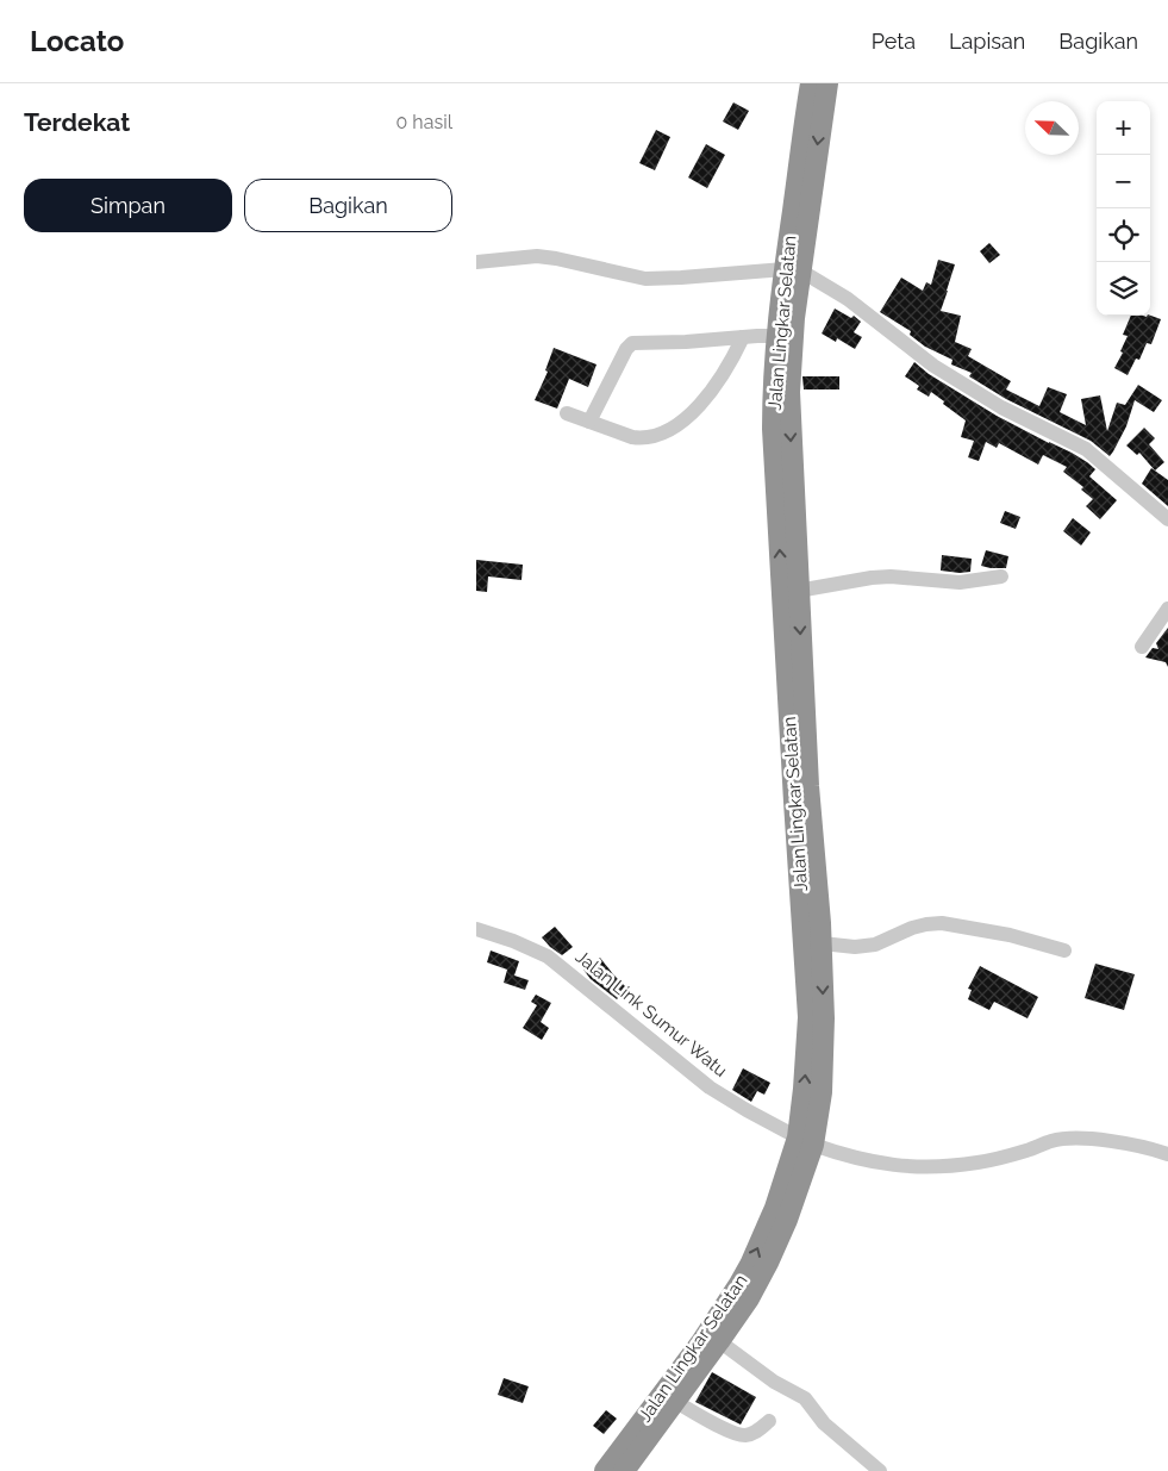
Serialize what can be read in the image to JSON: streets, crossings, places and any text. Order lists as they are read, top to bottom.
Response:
{
  "streets": {
    "highway": ["Jalan Lingkar Selatan"],
    "street": ["Jalan Link Sumur Watu"]
  },
  "crossings": [
    ["Jalan Lingkar Selatan", "Jalan Link Sumur Watu"]
  ],
  "north": "top left",
  "page": {
    "header": "Locato",
    "nav": ["Peta", "Lapisan", "Bagikan"],
    "heading": ["Terdekat", "0 hasil"],
    "map_buttons": ["+", "−"],
    "buttons": ["Simpan", "Bagikan"]
  }
}
